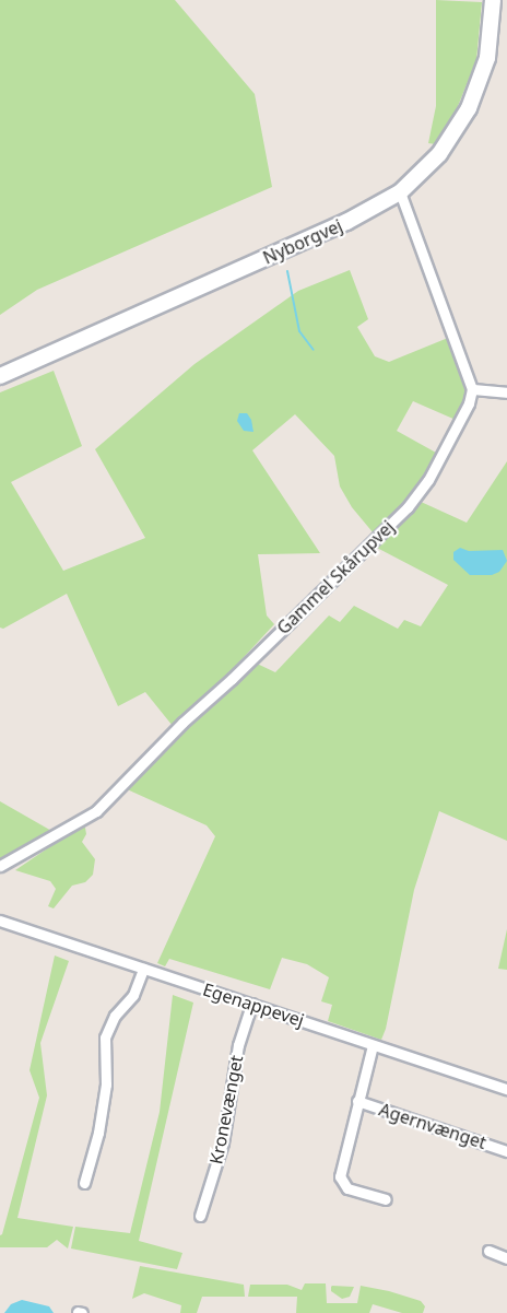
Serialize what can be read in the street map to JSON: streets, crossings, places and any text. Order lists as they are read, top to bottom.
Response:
{
  "streets": {
    "street": [
      "Nyborgvej",
      "Gammel Skårupvej",
      "Egenappevej",
      "Kronevænget",
      "Agernvænget"
    ]
  },
  "crossings": [
    ["Egenappevej", "Kronevænget"],
    ["Egenappevej", "Agernvænget"]
  ]
}
